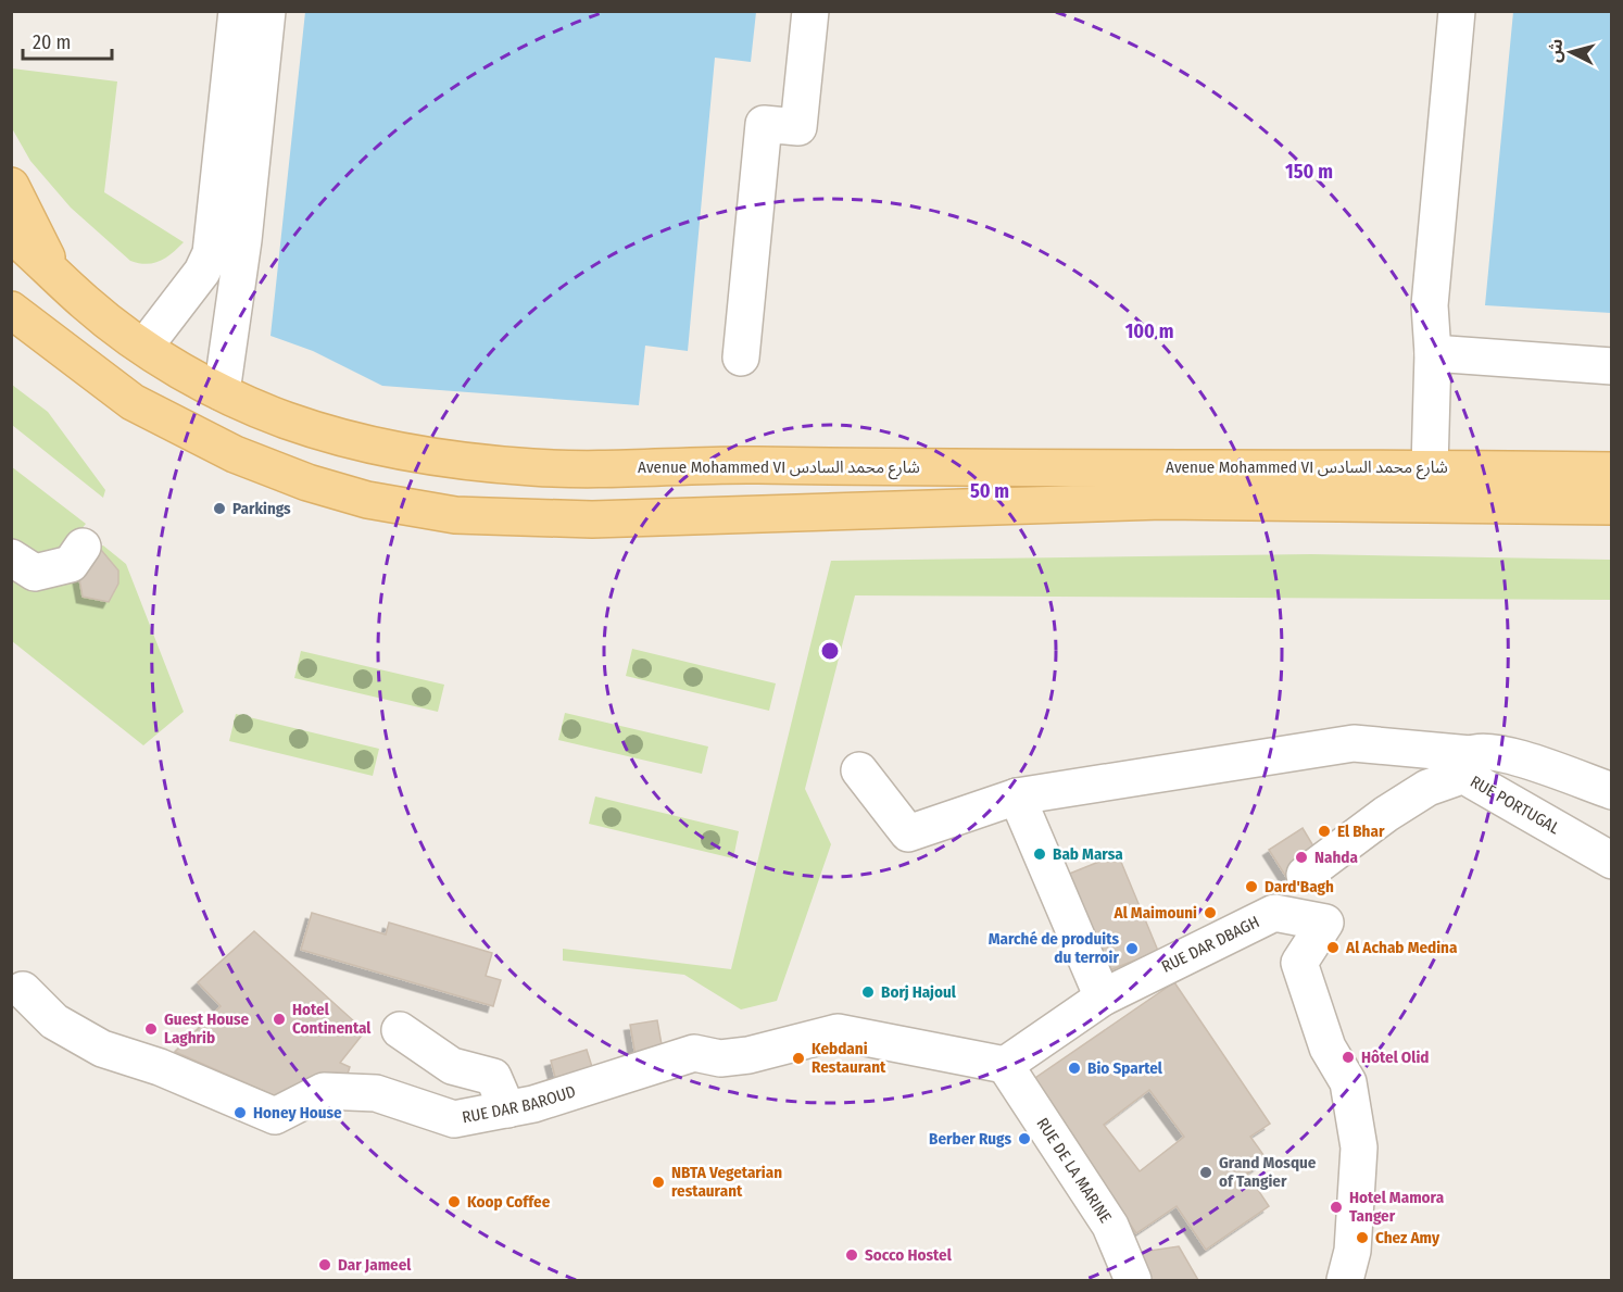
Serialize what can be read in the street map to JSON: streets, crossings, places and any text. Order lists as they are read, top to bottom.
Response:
{
  "streets": {
    "main road": ["Avenue Mohammed VI شارع محمد السادس"],
    "street": [
      "RUE PORTUGAL",
      "RUE DAR DBAGH",
      "RUE DAR BAROUD",
      "RUE DE LA MARINE"
    ]
  },
  "crossings": [
    ["RUE DAR DBAGH", "RUE DAR BAROUD"],
    ["RUE DAR DBAGH", "RUE DE LA MARINE"],
    ["RUE DAR BAROUD", "RUE DE LA MARINE"]
  ],
  "places": [
    "Parkings",
    "El Bhar",
    "Bab Marsa",
    "Nahda",
    "Dard'Bagh",
    "Al Maimouni",
    "Al Achab Medina",
    "Marché de produits du terroir",
    "Borj Hajoul",
    "Hotel Continental",
    "Guest House Laghrib",
    "Hôtel Olid",
    "Kebdani Restaurant",
    "Bio Spartel",
    "Honey House",
    "Berber Rugs",
    "Grand Mosque of Tangier",
    "NBTA Vegetarian restaurant",
    "Koop Coffee",
    "Hotel Mamora Tanger",
    "Chez Amy",
    "Socco Hostel",
    "Dar Jameel"
  ],
  "scale_bar": "20 m",
  "north": "left",
  "rings": ["150 m", "100 m", "50 m"]
}
